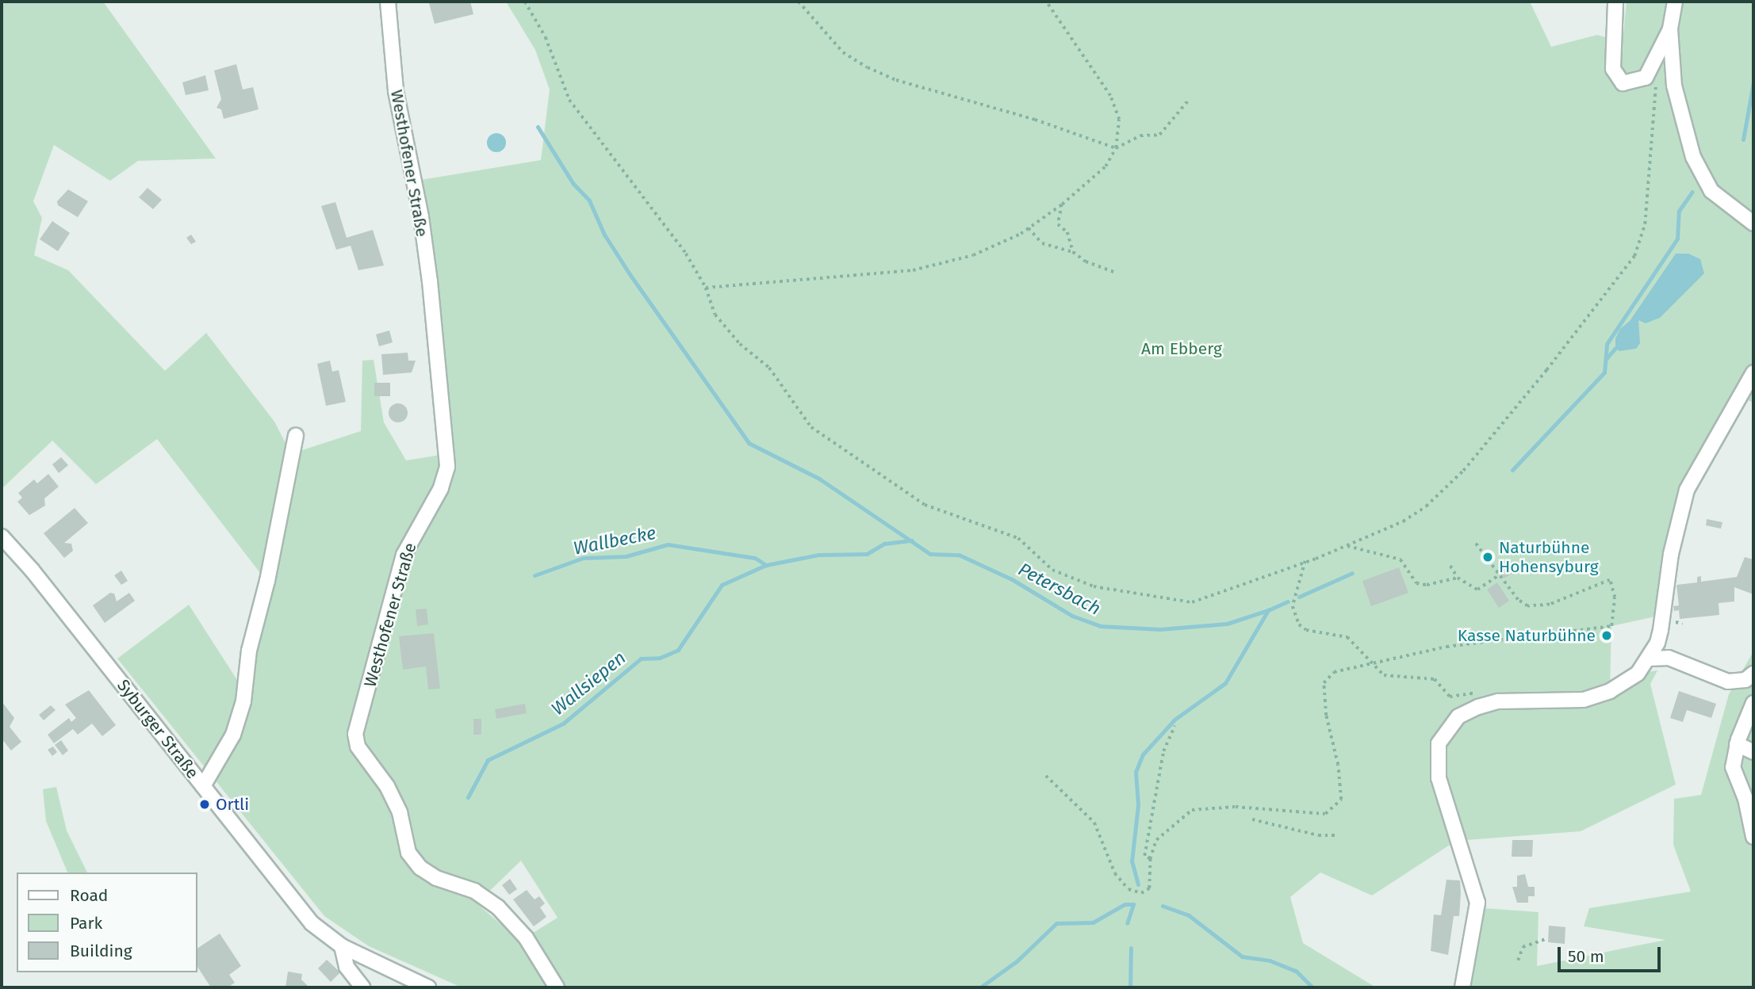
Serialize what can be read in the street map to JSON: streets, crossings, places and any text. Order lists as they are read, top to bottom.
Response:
{
  "streets": {
    "street": ["Westhofener Straße", "Syburger Straße"]
  },
  "water": ["Wallbecke", "Petersbach", "Wallsiepen"],
  "parks": ["Am Ebberg"],
  "places": ["Naturbühne Hohensyburg", "Kasse Naturbühne", "Ortli"],
  "legend": ["Road", "Park", "Building"],
  "scale_bar": "50 m"
}
